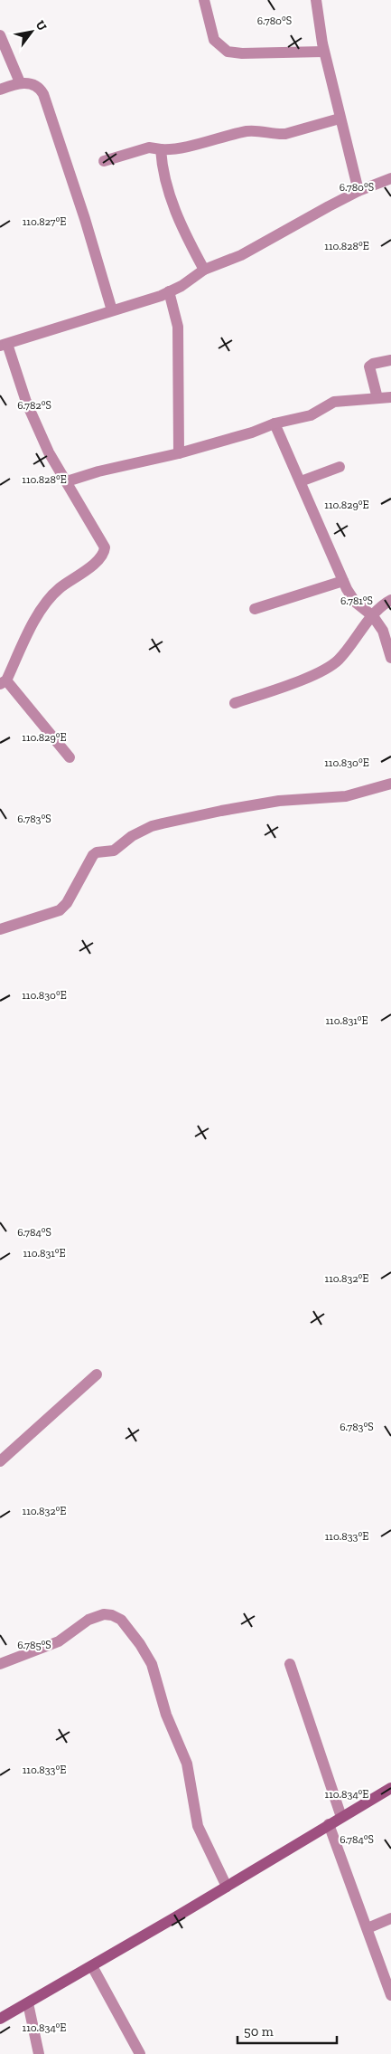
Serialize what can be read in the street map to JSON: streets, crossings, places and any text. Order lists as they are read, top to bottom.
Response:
{
  "scale_bar": "50 m",
  "north": "top right",
  "coordinates": [
    "6.780°S",
    "110.827°E",
    "110.828°E",
    "6.782°S",
    "110.829°E",
    "6.781°S",
    "110.830°E",
    "6.783°S",
    "110.831°E",
    "6.784°S",
    "110.832°E",
    "110.833°E",
    "6.785°S",
    "110.834°E"
  ]
}
